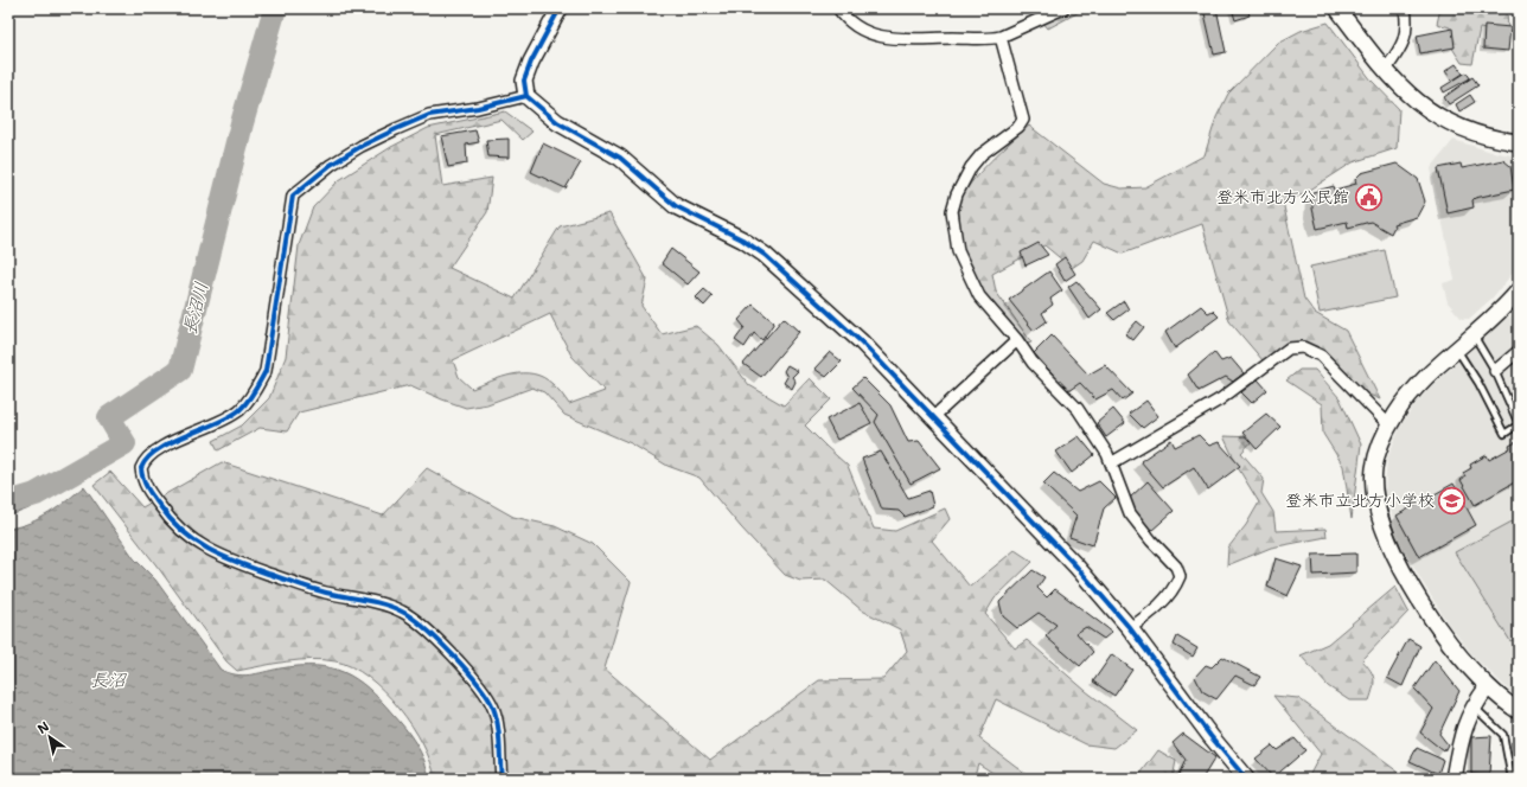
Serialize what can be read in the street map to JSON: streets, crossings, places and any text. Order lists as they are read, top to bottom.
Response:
{
  "water": ["長沼川", "長沼"],
  "places": {
    "public building": ["登米市北方公民館"],
    "school or university": ["登米市立北方小学校"]
  },
  "north": "top left"
}
